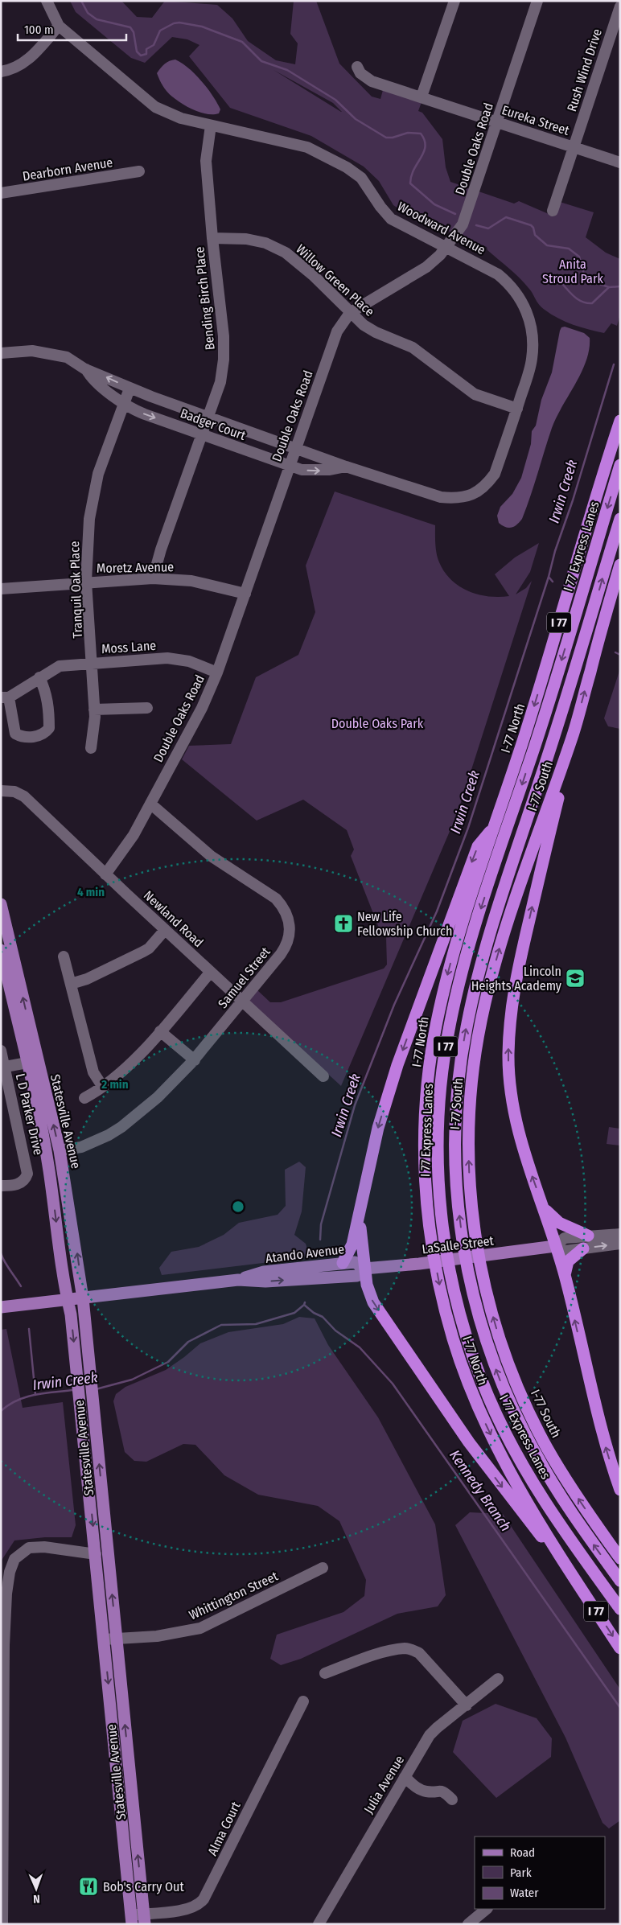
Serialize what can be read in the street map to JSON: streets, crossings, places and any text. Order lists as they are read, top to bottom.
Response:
{
  "streets": {
    "highway": [
      "I 77 Express Lanes",
      "I 77",
      "I-77 North",
      "I-77 South"
    ],
    "main road": ["Statesville Avenue", "LaSalle Street", "Atando Avenue"],
    "street": [
      "Rush Wind Drive",
      "Eureka Street",
      "Double Oaks Road",
      "Dearborn Avenue",
      "Woodward Avenue",
      "Willow Green Place",
      "Bending Birch Place",
      "Badger Court",
      "Moretz Avenue",
      "Tranquil Oak Place",
      "Moss Lane",
      "Newland Road",
      "Samuel Street",
      "L D Parker Drive",
      "Whittington Street",
      "Julia Avenue",
      "Alma Court"
    ]
  },
  "crossings": [
    ["Rush Wind Drive", "Eureka Street"],
    ["Eureka Street", "Double Oaks Road"],
    ["Double Oaks Road", "Woodward Avenue"],
    ["Double Oaks Road", "Willow Green Place"],
    ["Double Oaks Road", "Badger Court"],
    ["Double Oaks Road", "Moretz Avenue"],
    ["Double Oaks Road", "Moss Lane"],
    ["Double Oaks Road", "Newland Road"],
    ["Double Oaks Road", "Samuel Street"],
    ["Woodward Avenue", "Willow Green Place"],
    ["Woodward Avenue", "Bending Birch Place"],
    ["Woodward Avenue", "Badger Court"],
    ["Willow Green Place", "Bending Birch Place"],
    ["Bending Birch Place", "Badger Court"],
    ["Bending Birch Place", "Moretz Avenue"],
    ["Badger Court", "Tranquil Oak Place"],
    ["Moretz Avenue", "Tranquil Oak Place"],
    ["Tranquil Oak Place", "Moss Lane"],
    ["Newland Road", "Samuel Street"],
    ["Samuel Street", "Statesville Avenue"],
    ["Statesville Avenue", "Atando Avenue"],
    ["Statesville Avenue", "Whittington Street"],
    ["Statesville Avenue", "Alma Court"],
    ["LaSalle Street", "Atando Avenue"]
  ],
  "water": ["Irwin Creek", "Kennedy Branch"],
  "parks": ["Anita Stroud Park", "Double Oaks Park"],
  "places": {
    "church": ["New Life Fellowship Church"],
    "school or university": ["Lincoln Heights Academy"],
    "restaurant": ["Bob's Carry Out"]
  },
  "legend": ["Road", "Park", "Water"],
  "scale_bar": "100 m",
  "north": "bottom",
  "rings": ["4 min", "2 min"]
}
